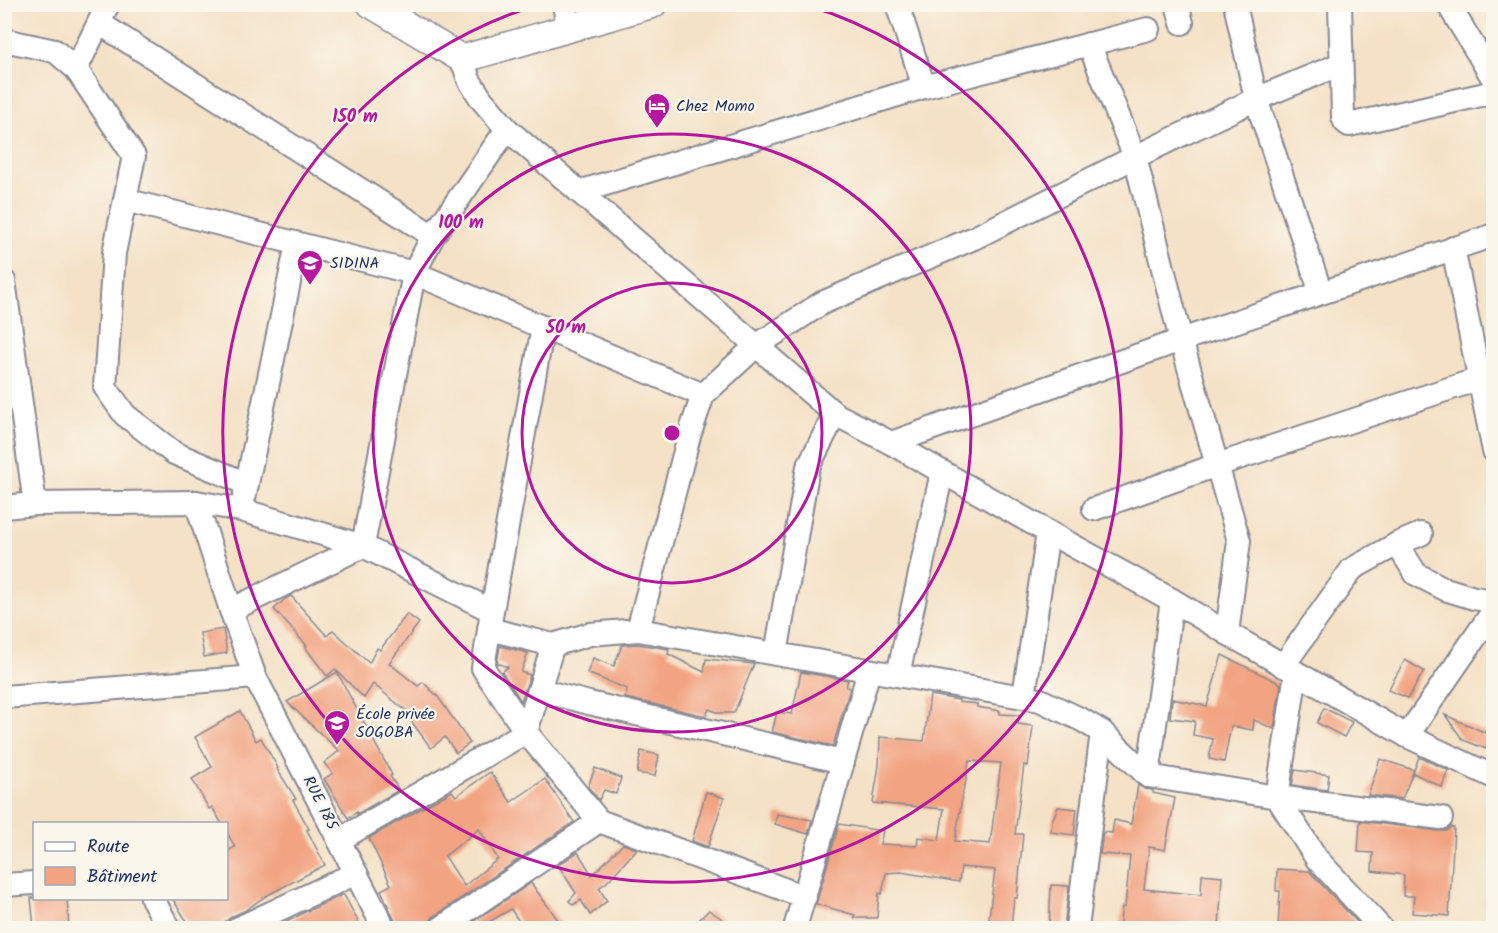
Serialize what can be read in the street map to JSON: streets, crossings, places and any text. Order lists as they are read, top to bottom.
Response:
{
  "streets": {
    "street": ["RUE 185"]
  },
  "places": {
    "hotel": ["Chez Momo"],
    "school or university": ["SIDINA", "École privée SOGOBA"]
  },
  "legend": ["Route", "Bâtiment"],
  "rings": ["150 m", "100 m", "50 m"]
}
